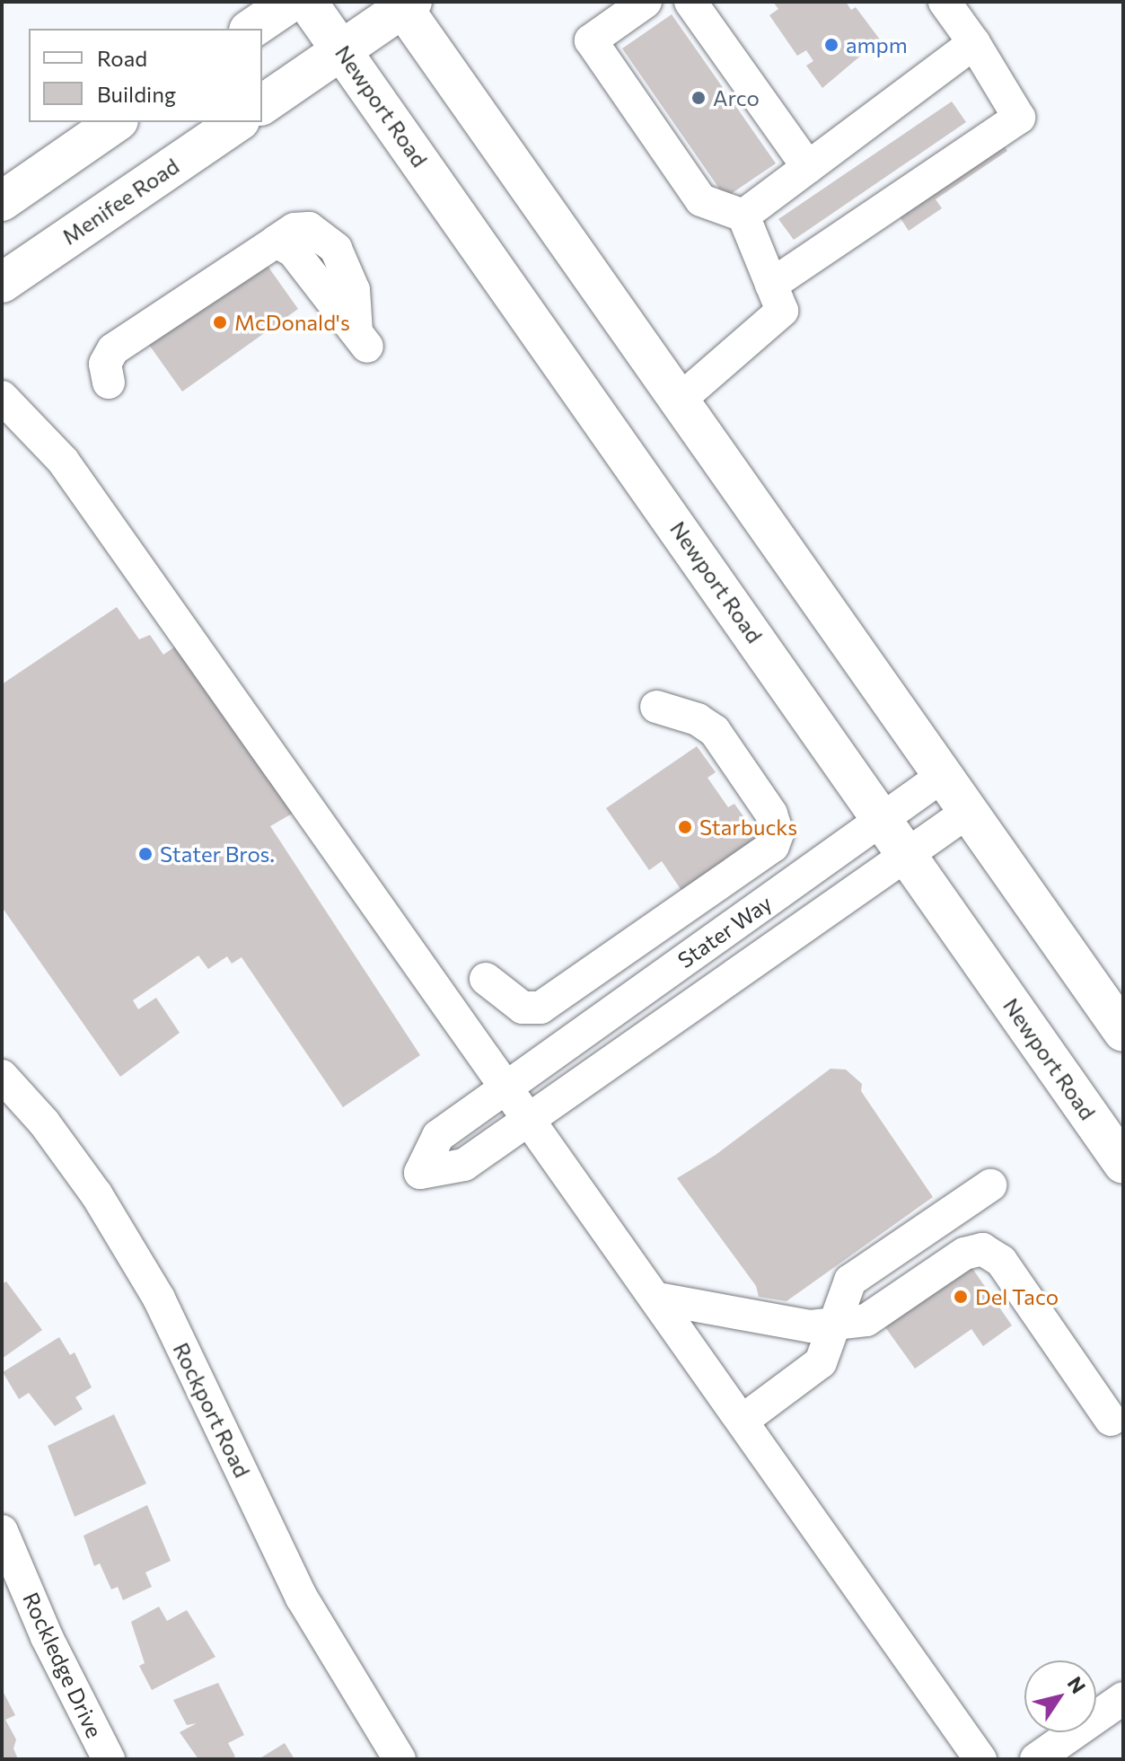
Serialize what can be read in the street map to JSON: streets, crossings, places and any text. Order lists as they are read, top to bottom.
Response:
{
  "streets": {
    "main road": ["Newport Road", "Menifee Road"],
    "street": ["Stater Way", "Rockport Road", "Rockledge Drive"]
  },
  "crossings": [
    ["Newport Road", "Stater Way"]
  ],
  "places": [
    "ampm",
    "Arco",
    "McDonald's",
    "Starbucks",
    "Stater Bros.",
    "Del Taco"
  ],
  "legend": ["Road", "Building"],
  "north": "top right"
}
